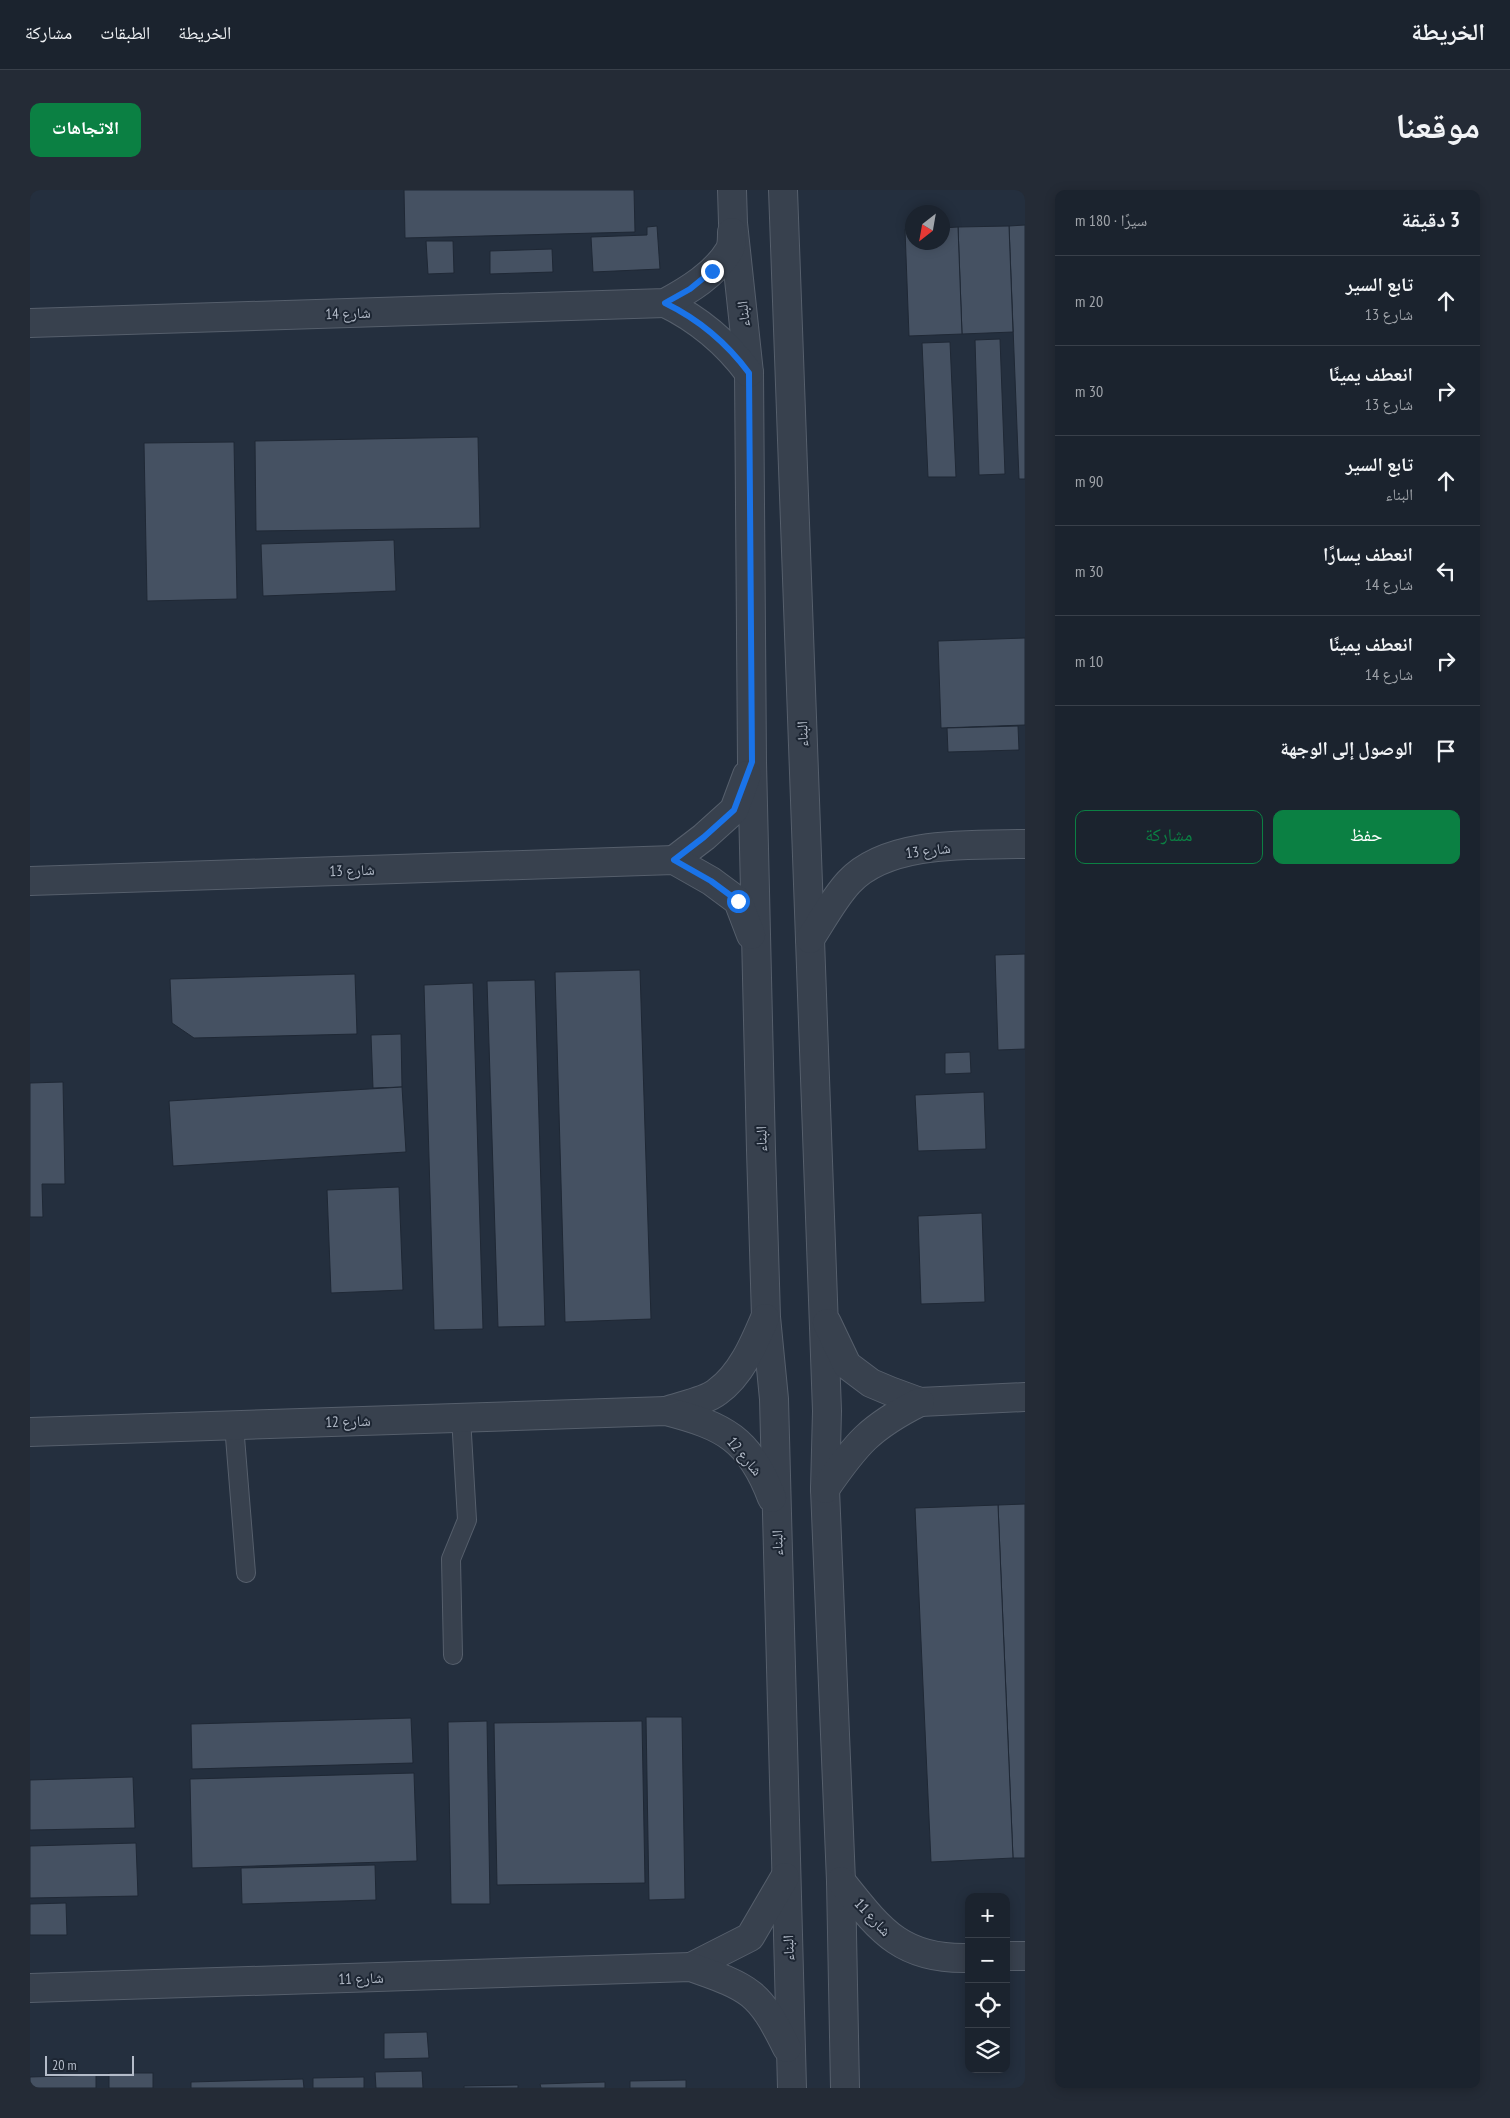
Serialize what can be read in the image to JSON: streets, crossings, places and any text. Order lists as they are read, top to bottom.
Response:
{
  "streets": {
    "street": [
      "شارع 14",
      "البناء",
      "شارع 13",
      "شارع 12",
      "شارع 11"
    ]
  },
  "crossings": [
    ["شارع 14", "البناء"],
    ["البناء", "شارع 13"],
    ["البناء", "شارع 12"],
    ["البناء", "شارع 11"]
  ],
  "scale_bar": "20 m",
  "north": "bottom left",
  "page": {
    "header": "الخريطة",
    "nav": ["الخريطة", "الطبقات", "مشاركة"],
    "title": "موقعنا",
    "buttons": [
      "الاتجاهات",
      ["حفظ", "مشاركة"]
    ],
    "heading": ["3 دقيقة", "سيرًا · 180 m"],
    "list": [
      ["تابع السير", "شارع 13", "20 m"],
      ["انعطف يمينًا", "شارع 13", "30 m"],
      ["تابع السير", "البناء", "90 m"],
      ["انعطف يسارًا", "شارع 14", "30 m"],
      ["انعطف يمينًا", "شارع 14", "10 m"],
      "الوصول إلى الوجهة"
    ],
    "map_buttons": ["+", "−"],
    "scale": "20 m"
  }
}
